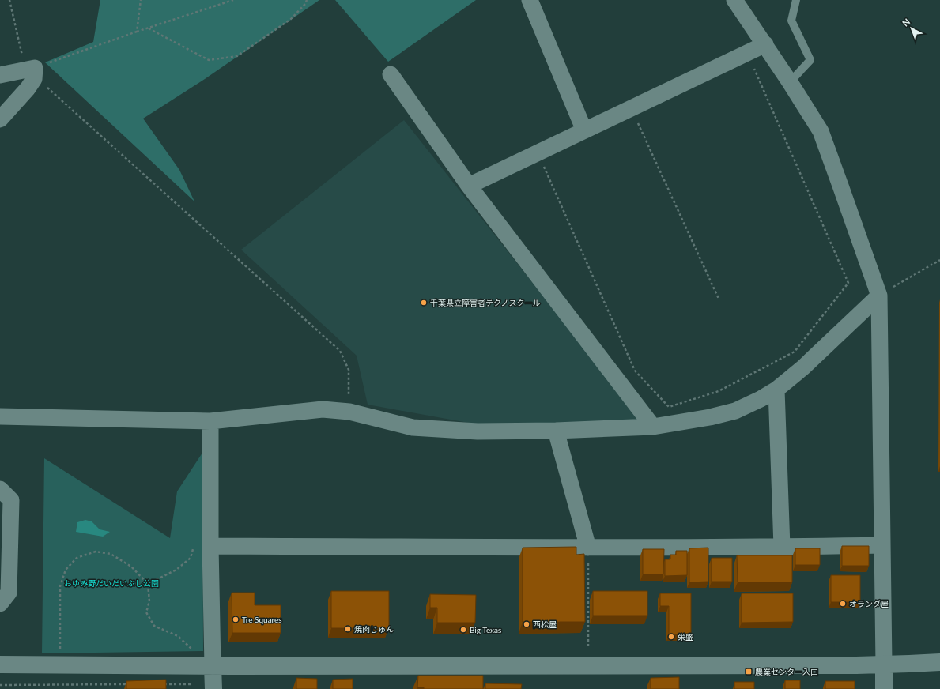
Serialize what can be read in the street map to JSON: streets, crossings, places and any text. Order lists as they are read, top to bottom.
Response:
{
  "parks": ["おゆみ野だいだいぶし公園"],
  "places": {
    "other": [
      "千葉県立障害者テクノスクール",
      "オランダ屋",
      "Tre Squares",
      "西松屋",
      "焼肉じゅん",
      "Big Texas",
      "栄盛"
    ],
    "transit": ["農業センター入口"]
  },
  "north": "top left"
}
